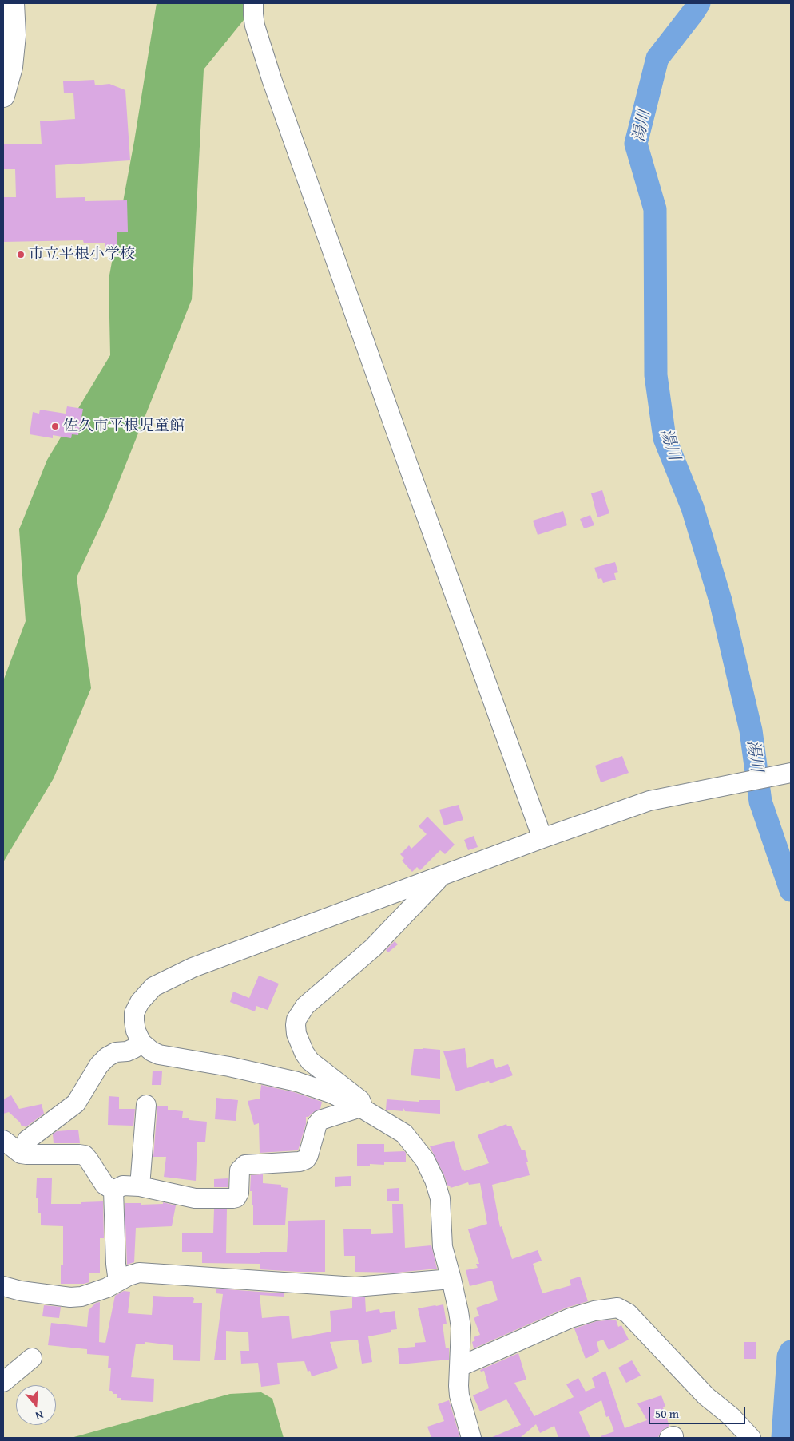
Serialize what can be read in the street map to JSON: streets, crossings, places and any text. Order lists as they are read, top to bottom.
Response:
{
  "water": ["湯川"],
  "places": ["市立平根小学校", "佐久市平根児童館"],
  "scale_bar": "50 m",
  "north": "bottom"
}
